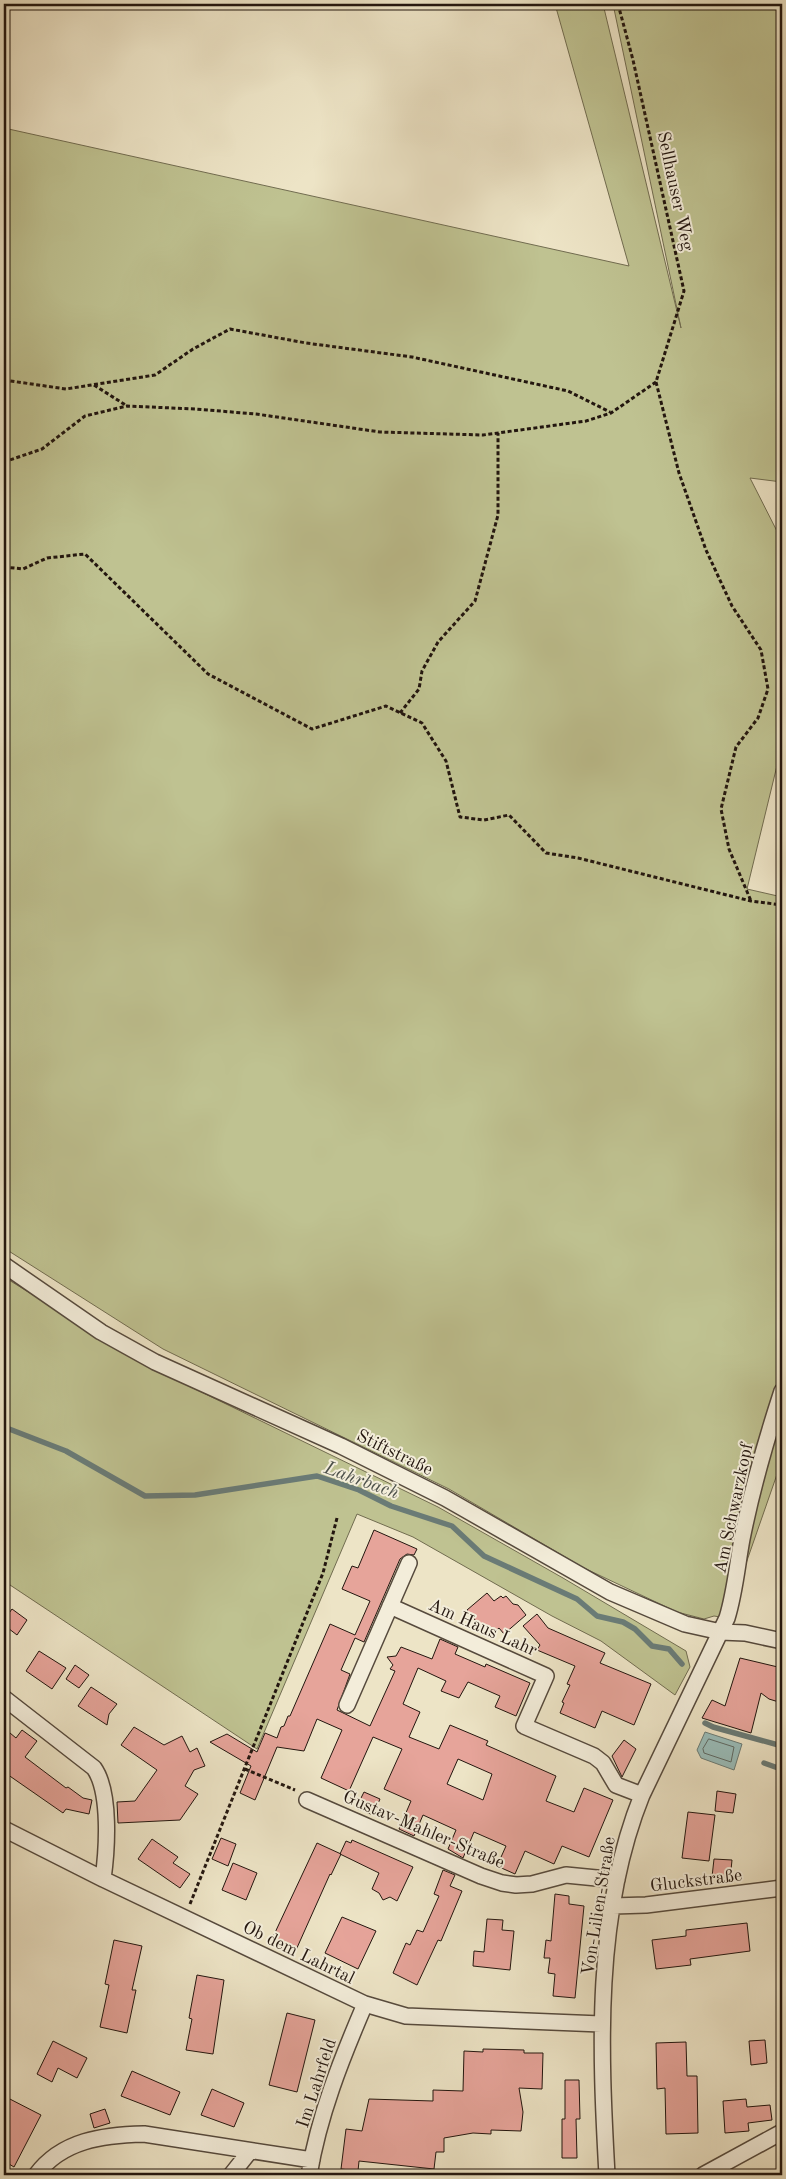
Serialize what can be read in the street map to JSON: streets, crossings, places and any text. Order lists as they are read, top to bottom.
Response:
{
  "streets": {
    "street": [
      "Stiftstraße",
      "Am Schwarzkopf",
      "Am Haus Lahr",
      "Gustav-Mahler-Straße",
      "Gluckstraße",
      "Von-Lilien-Straße",
      "Ob dem Lahrtal",
      "Im Lahrfeld"
    ],
    "path": ["Sellhauser Weg"]
  },
  "crossings": [
    ["Stiftstraße", "Am Schwarzkopf"],
    ["Stiftstraße", "Von-Lilien-Straße"],
    ["Am Schwarzkopf", "Von-Lilien-Straße"],
    ["Am Haus Lahr", "Von-Lilien-Straße"],
    ["Gustav-Mahler-Straße", "Von-Lilien-Straße"],
    ["Gluckstraße", "Von-Lilien-Straße"],
    ["Von-Lilien-Straße", "Ob dem Lahrtal"],
    ["Ob dem Lahrtal", "Im Lahrfeld"]
  ],
  "water": ["Lahrbach"]
}
